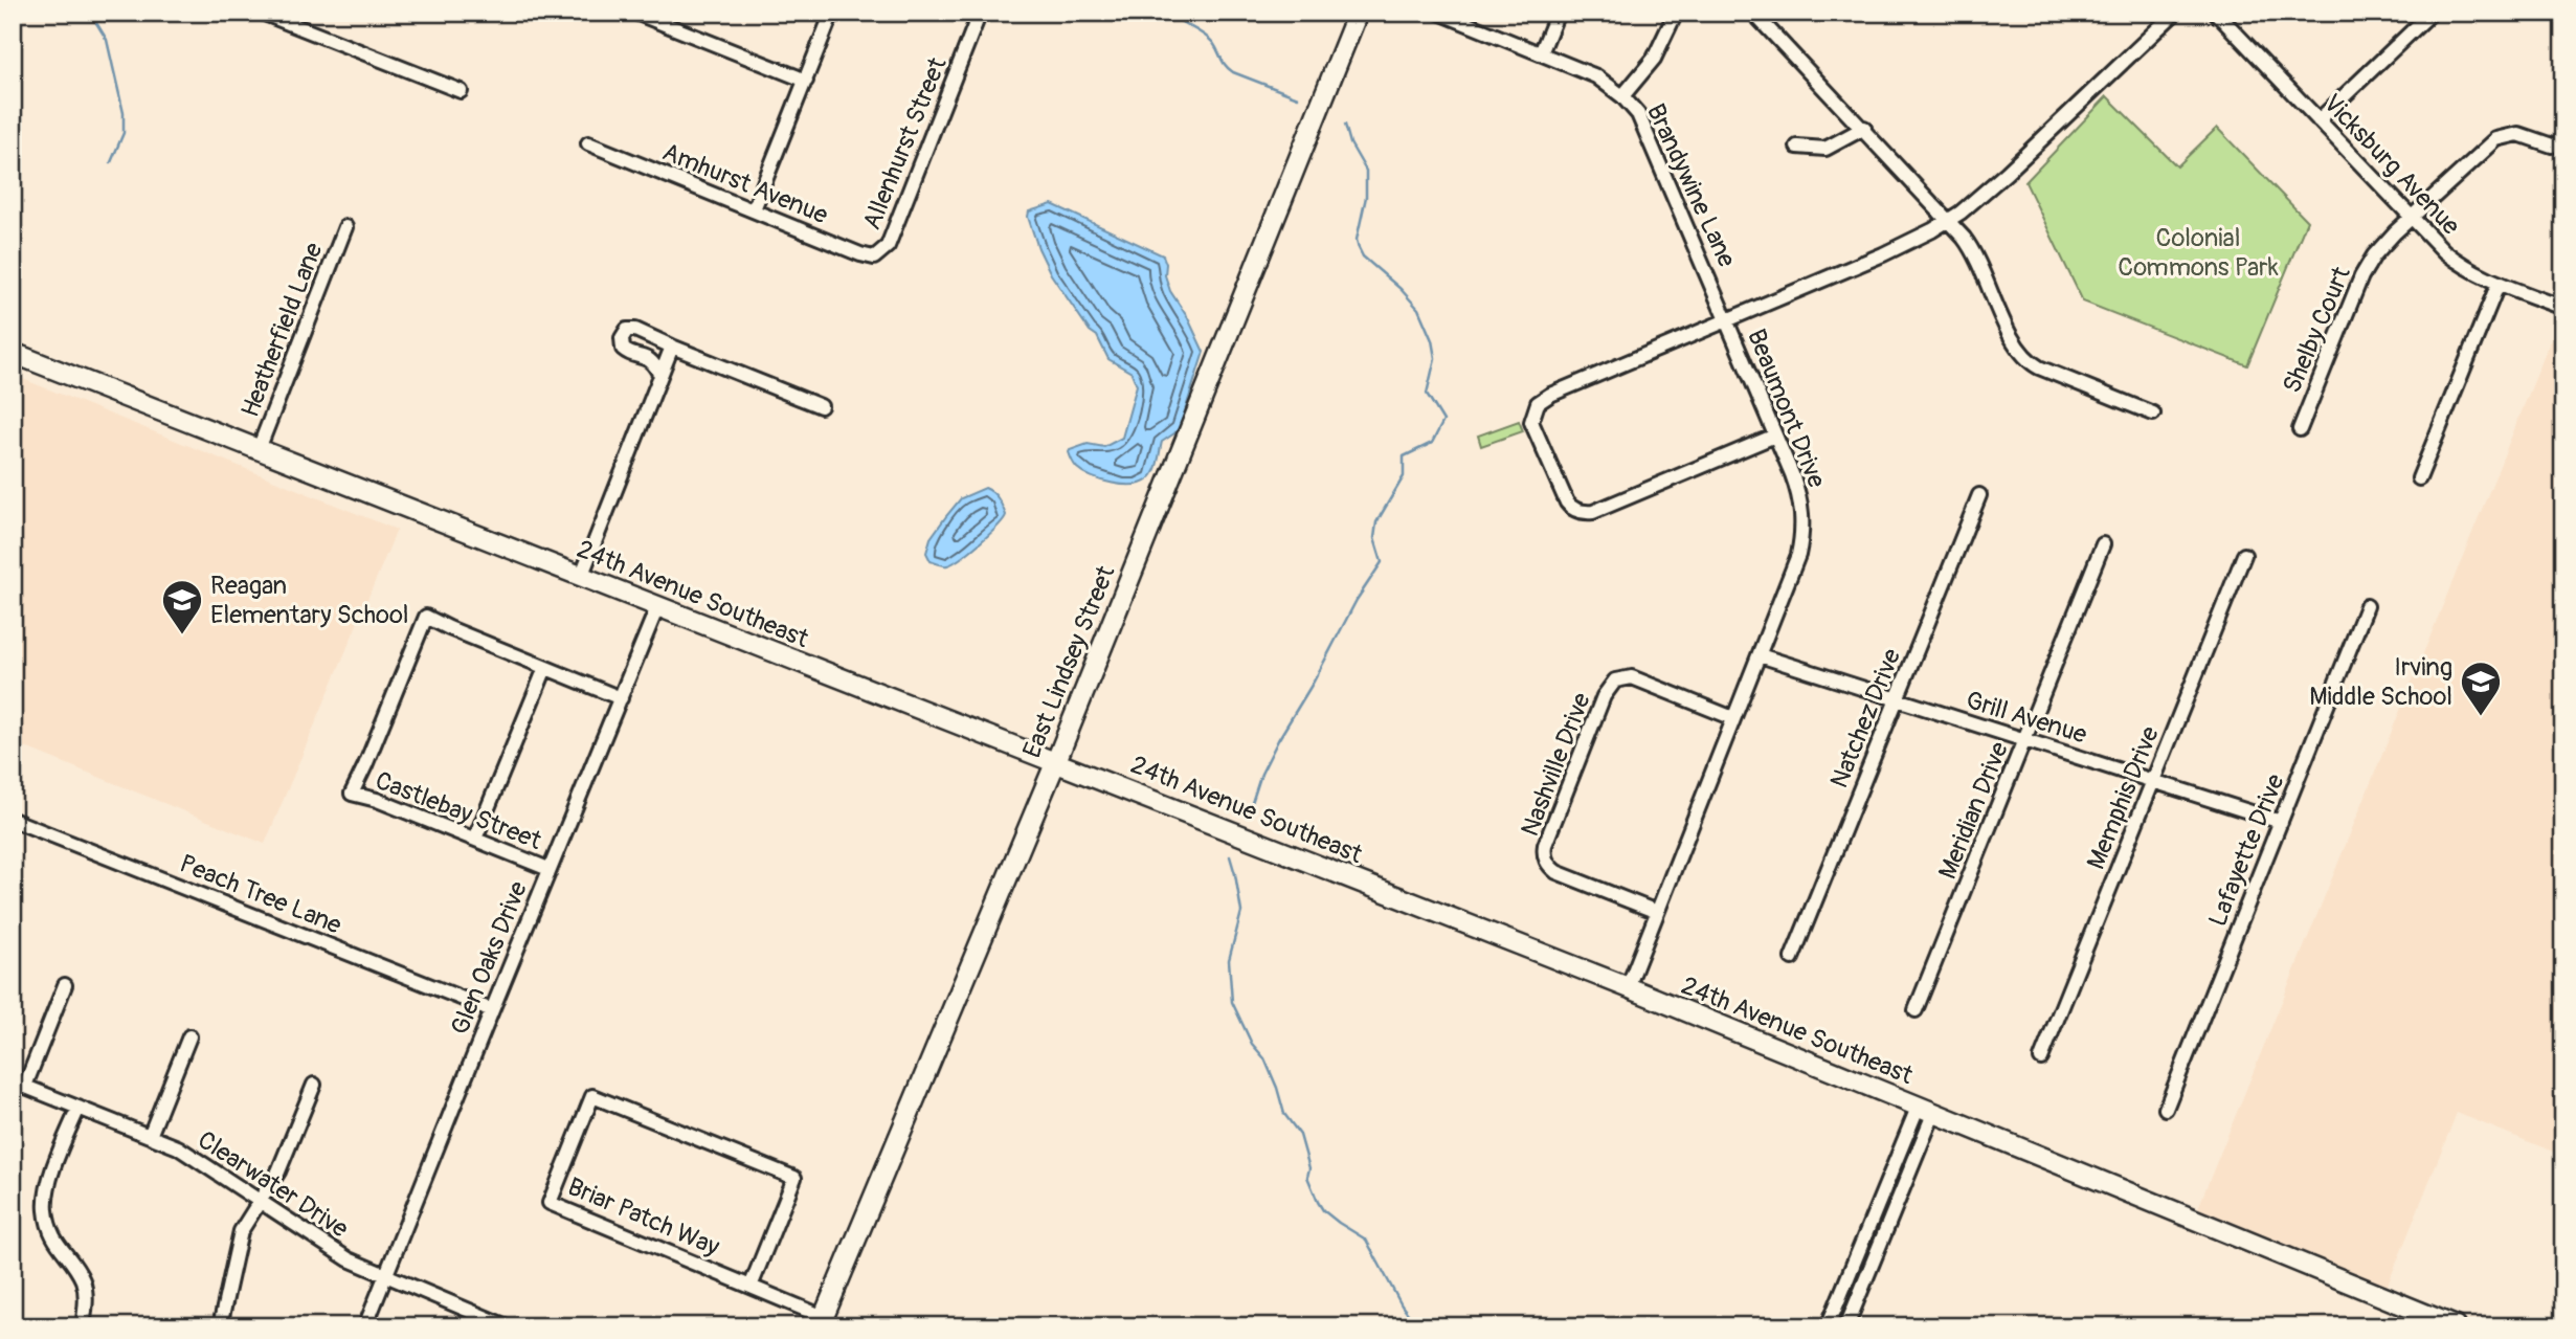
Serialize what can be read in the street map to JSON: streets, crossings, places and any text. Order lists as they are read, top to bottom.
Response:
{
  "streets": {
    "street": [
      "Allenhurst Street",
      "Vicksburg Avenue",
      "Amhurst Avenue",
      "Brandywine Lane",
      "Heatherfield Lane",
      "Shelby Court",
      "Beaumont Drive",
      "24th Avenue Southeast",
      "East Lindsey Street",
      "Grill Avenue",
      "Natchez Drive",
      "Nashville Drive",
      "Memphis Drive",
      "Castlebay Street",
      "Meridian Drive",
      "Lafayette Drive",
      "Peach Tree Lane",
      "Glen Oaks Drive",
      "Clearwater Drive",
      "Briar Patch Way"
    ]
  },
  "crossings": [
    ["Allenhurst Street", "Amhurst Avenue"],
    ["Vicksburg Avenue", "Shelby Court"],
    ["Brandywine Lane", "Beaumont Drive"],
    ["Heatherfield Lane", "24th Avenue Southeast"],
    ["Beaumont Drive", "24th Avenue Southeast"],
    ["Beaumont Drive", "Grill Avenue"],
    ["Beaumont Drive", "Nashville Drive"],
    ["24th Avenue Southeast", "East Lindsey Street"],
    ["24th Avenue Southeast", "Glen Oaks Drive"],
    ["East Lindsey Street", "Briar Patch Way"],
    ["Grill Avenue", "Natchez Drive"],
    ["Grill Avenue", "Memphis Drive"],
    ["Grill Avenue", "Meridian Drive"],
    ["Grill Avenue", "Lafayette Drive"],
    ["Castlebay Street", "Glen Oaks Drive"],
    ["Peach Tree Lane", "Glen Oaks Drive"],
    ["Glen Oaks Drive", "Clearwater Drive"]
  ],
  "parks": ["Colonial Commons Park"],
  "places": {
    "school or university": ["Reagan Elementary School", "Irving Middle School"]
  }
}
